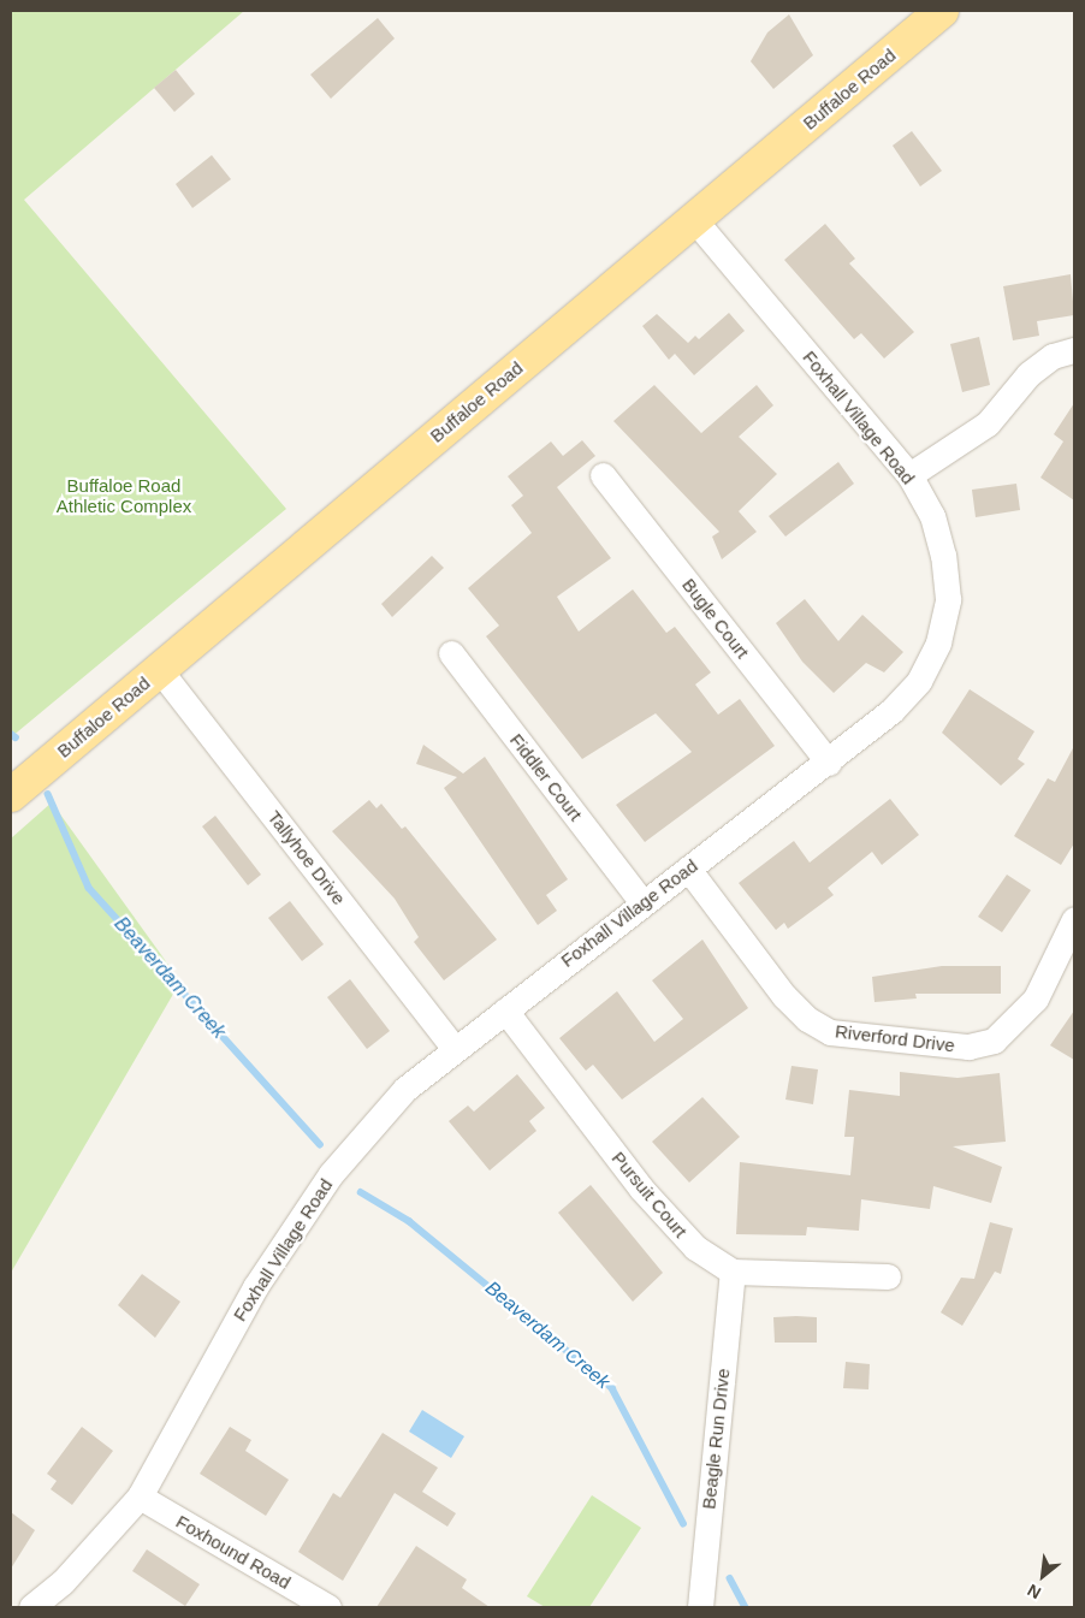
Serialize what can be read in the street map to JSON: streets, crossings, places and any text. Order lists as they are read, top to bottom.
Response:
{
  "streets": {
    "main road": ["Buffaloe Road"],
    "street": [
      "Foxhall Village Road",
      "Bugle Court",
      "Fiddler Court",
      "Tallyhoe Drive",
      "Riverford Drive",
      "Pursuit Court",
      "Beagle Run Drive",
      "Foxhound Road"
    ]
  },
  "crossings": [
    ["Buffaloe Road", "Foxhall Village Road"],
    ["Buffaloe Road", "Tallyhoe Drive"],
    ["Foxhall Village Road", "Bugle Court"],
    ["Foxhall Village Road", "Fiddler Court"],
    ["Foxhall Village Road", "Tallyhoe Drive"],
    ["Foxhall Village Road", "Riverford Drive"],
    ["Foxhall Village Road", "Pursuit Court"],
    ["Foxhall Village Road", "Foxhound Road"],
    ["Pursuit Court", "Beagle Run Drive"]
  ],
  "water": ["Beaverdam Creek"],
  "parks": ["Buffaloe Road Athletic Complex"],
  "north": "bottom left"
}
